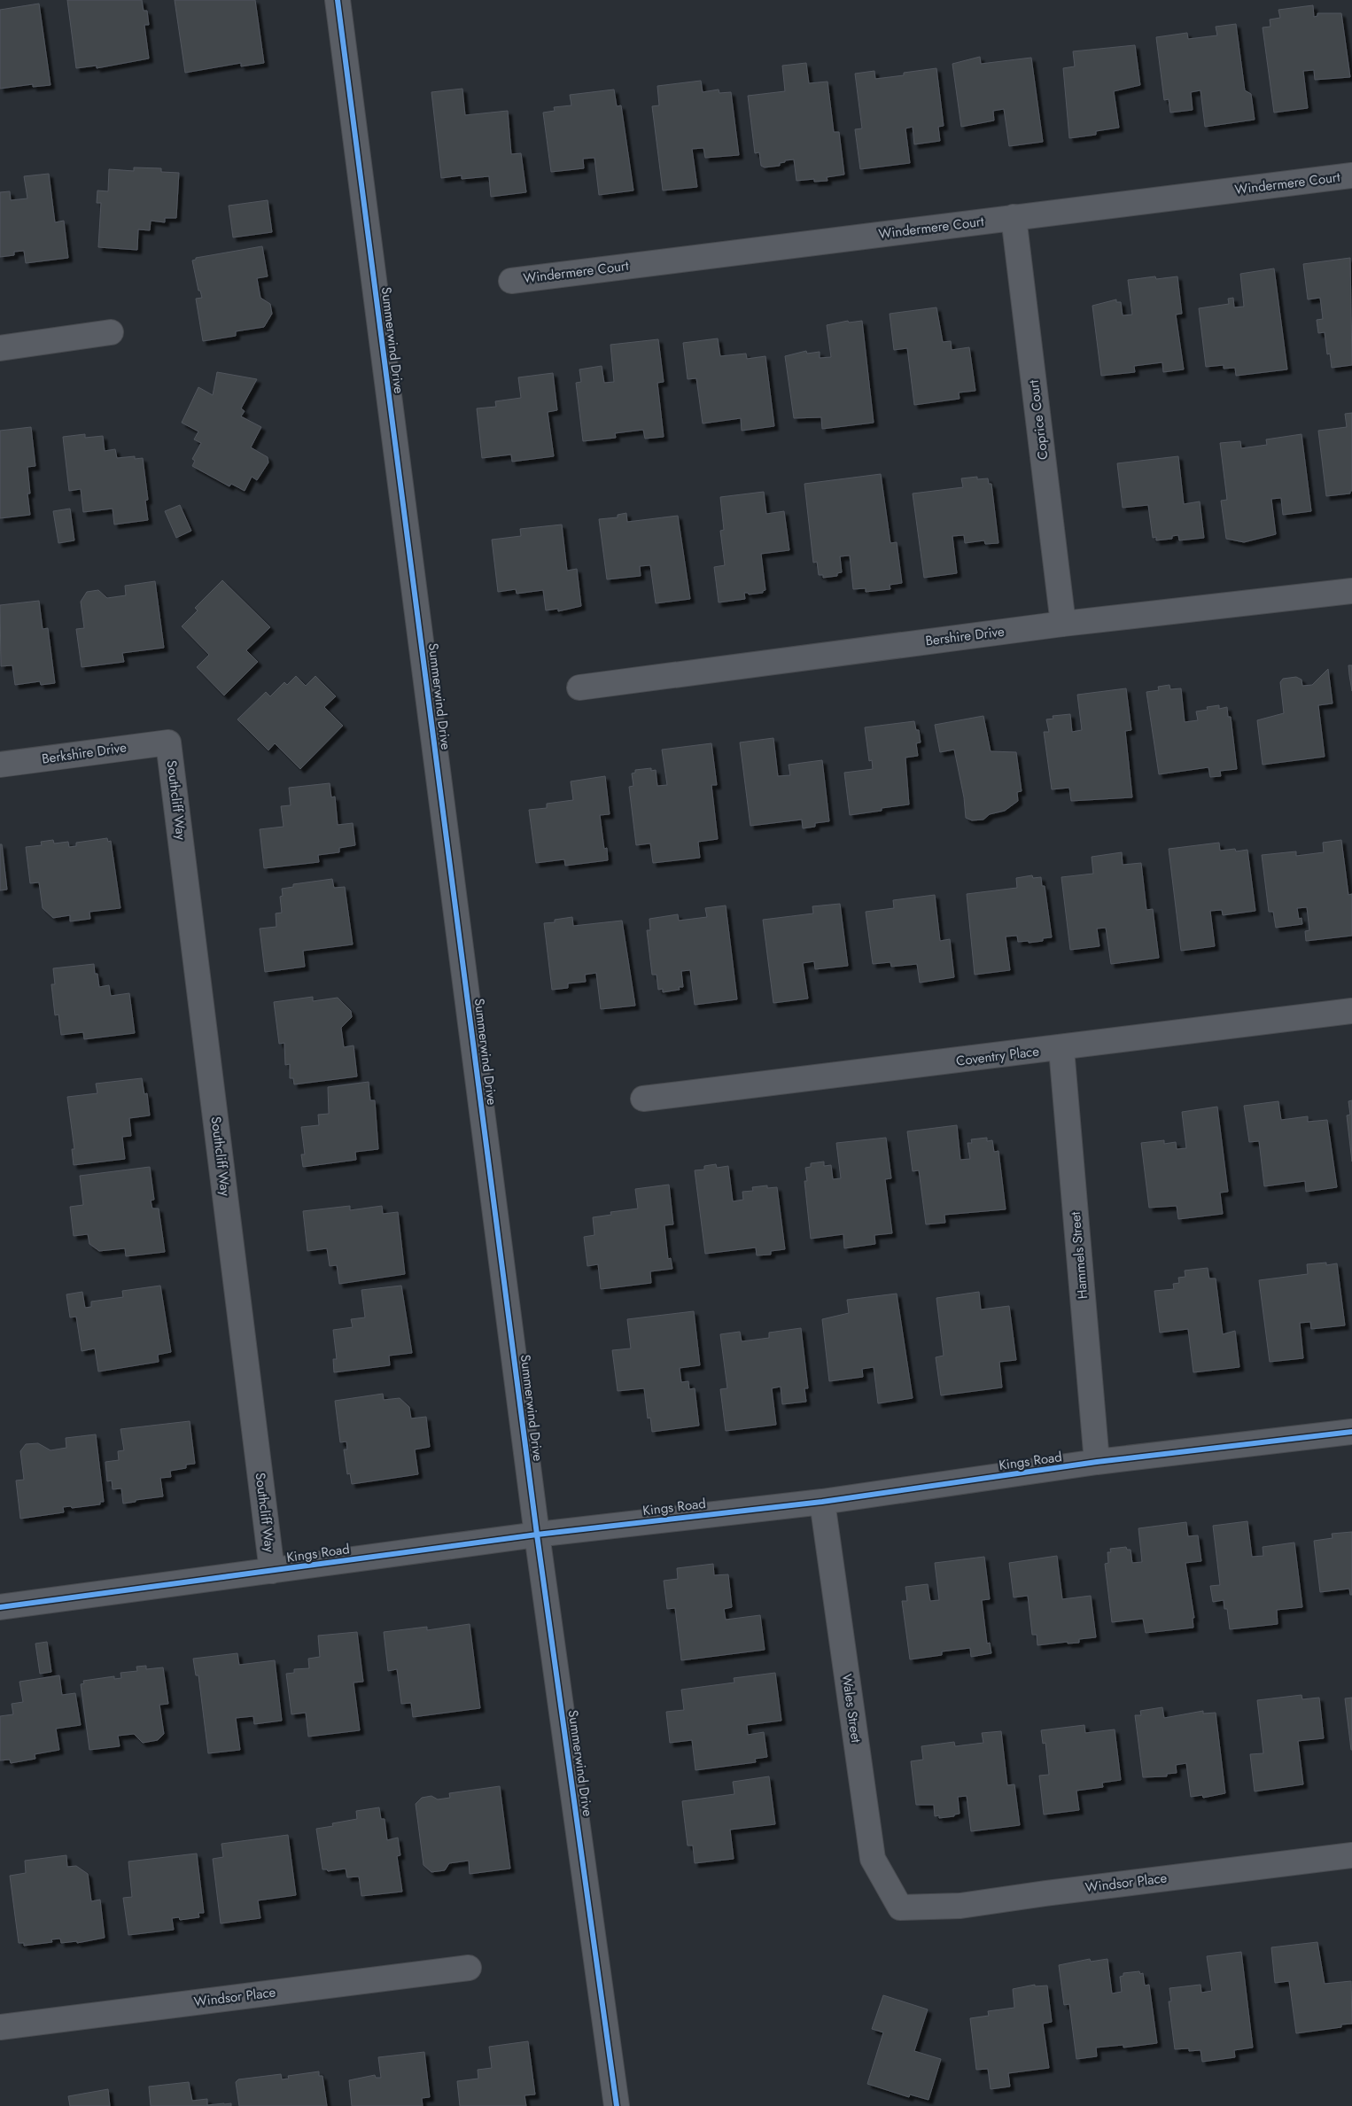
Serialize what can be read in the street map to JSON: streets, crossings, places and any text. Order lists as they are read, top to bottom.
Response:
{
  "streets": {
    "street": [
      "Windermere Court",
      "Summerwind Drive",
      "Coprice Court",
      "Bershire Drive",
      "Berkshire Drive",
      "Southcliff Way",
      "Coventry Place",
      "Hammels Street",
      "Kings Road",
      "Wales Street",
      "Windsor Place"
    ]
  },
  "crossings": [
    ["Windermere Court", "Coprice Court"],
    ["Summerwind Drive", "Kings Road"],
    ["Coprice Court", "Bershire Drive"],
    ["Berkshire Drive", "Southcliff Way"],
    ["Southcliff Way", "Kings Road"],
    ["Coventry Place", "Hammels Street"],
    ["Hammels Street", "Kings Road"],
    ["Kings Road", "Wales Street"],
    ["Wales Street", "Windsor Place"]
  ]
}
